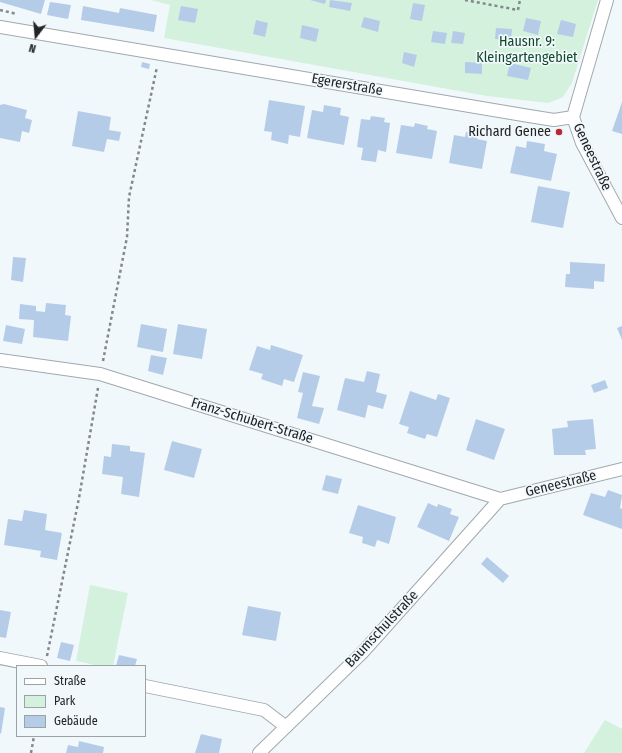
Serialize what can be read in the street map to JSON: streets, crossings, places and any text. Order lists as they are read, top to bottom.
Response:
{
  "streets": {
    "street": [
      "Egererstraße",
      "Geneestraße",
      "Franz-Schubert-Straße",
      "Baumschulstraße"
    ]
  },
  "crossings": [
    ["Egererstraße", "Geneestraße"],
    ["Geneestraße", "Franz-Schubert-Straße"],
    ["Geneestraße", "Baumschulstraße"],
    ["Franz-Schubert-Straße", "Baumschulstraße"]
  ],
  "parks": ["Hausnr. 9: Kleingartengebiet"],
  "places": ["Richard Genee"],
  "legend": ["Straße", "Park", "Gebäude"],
  "north": "bottom"
}
